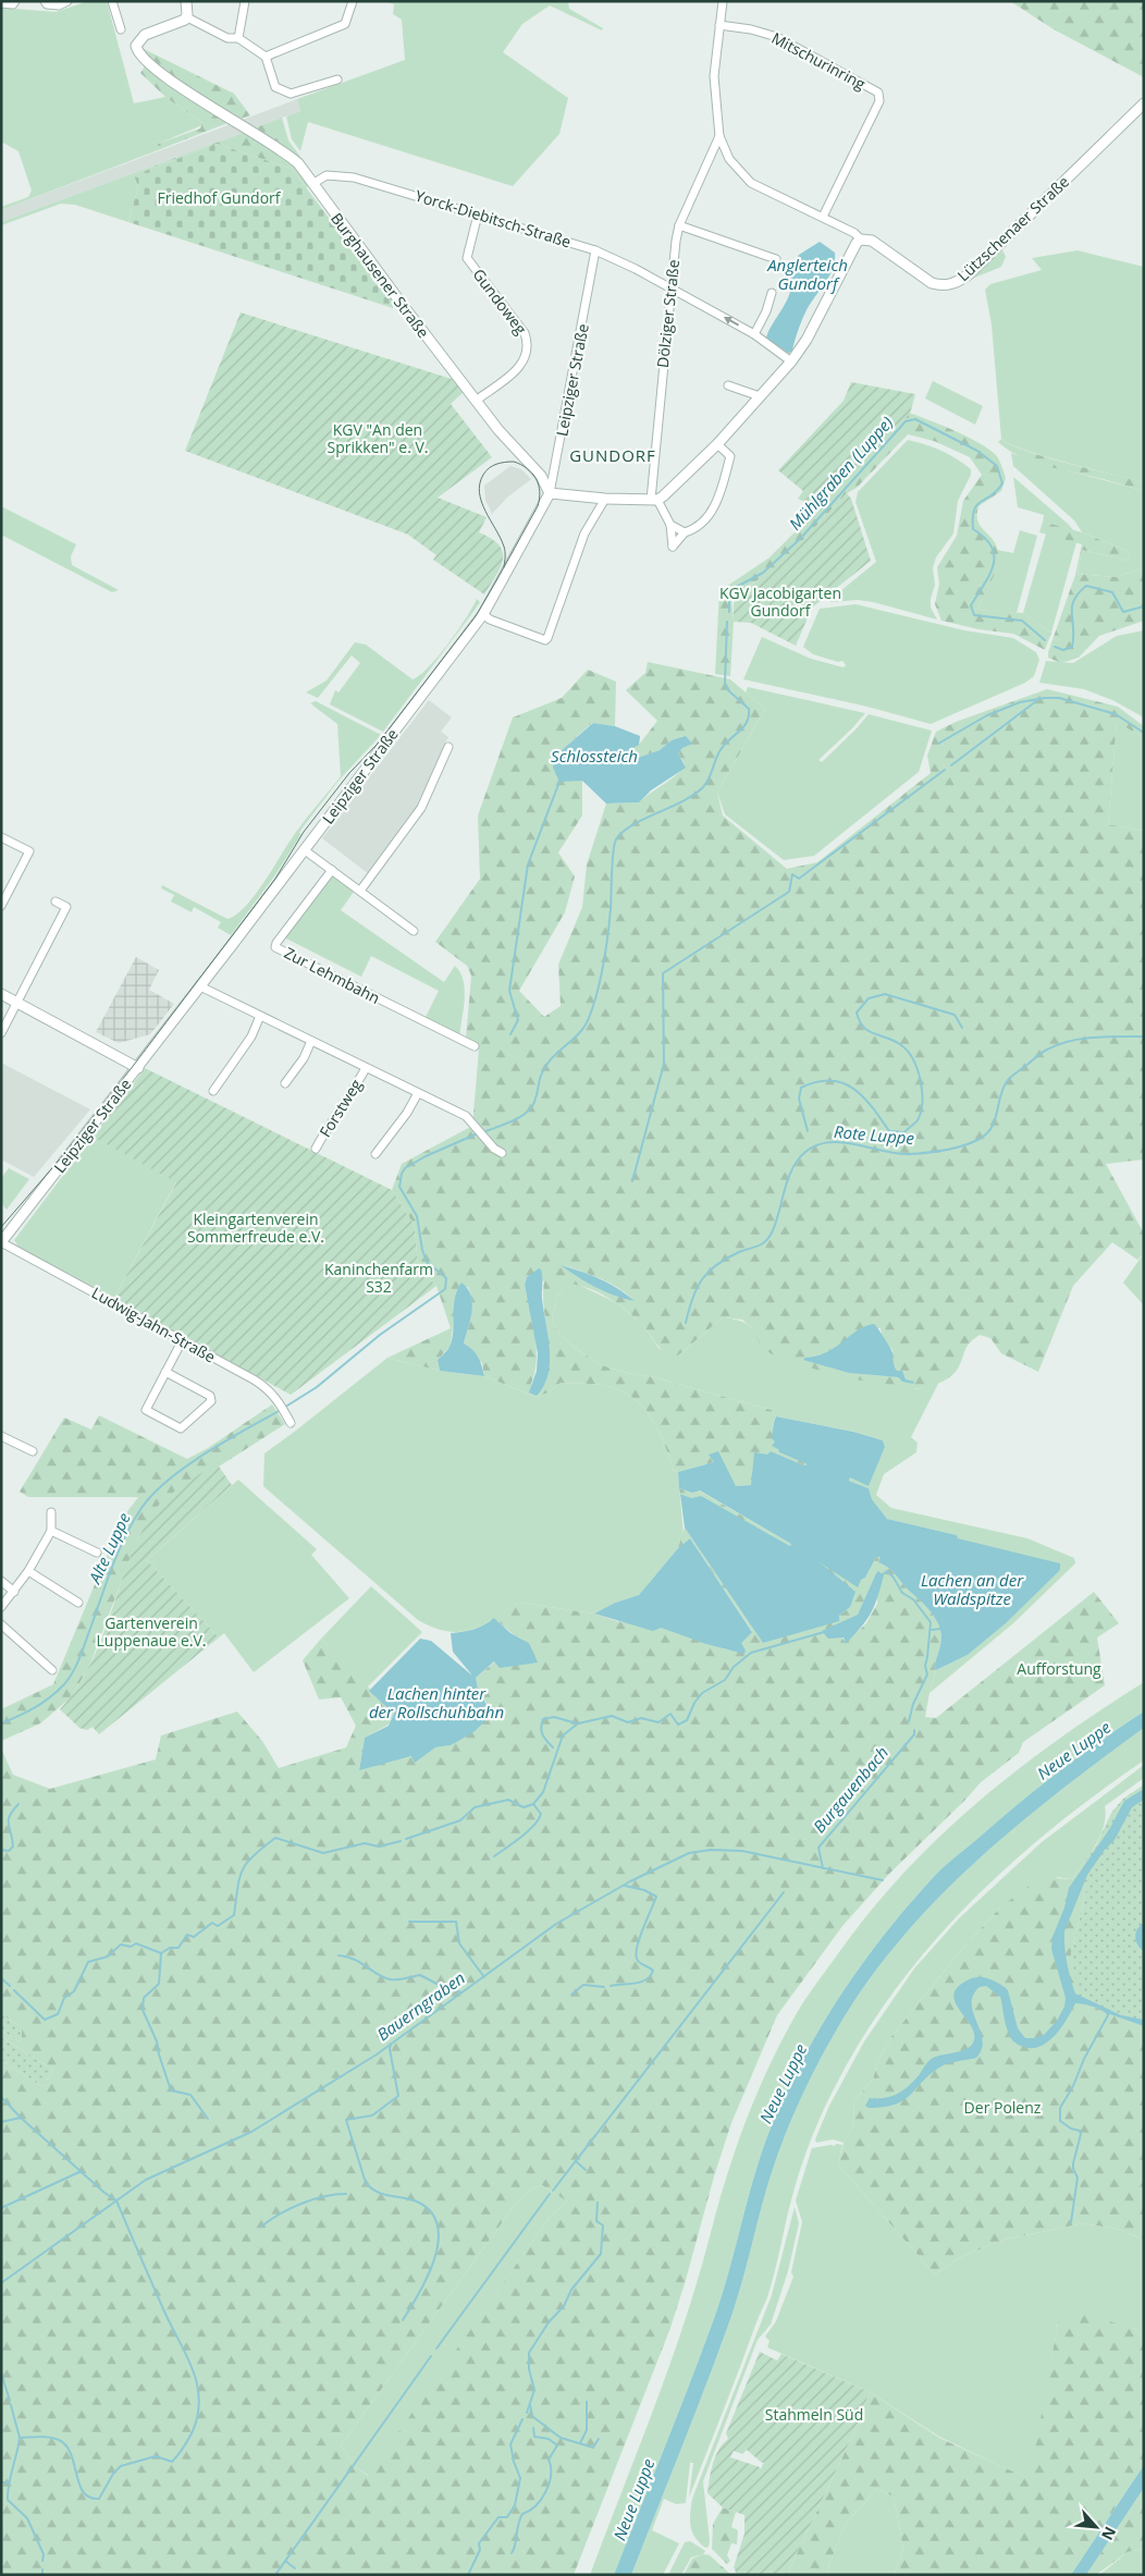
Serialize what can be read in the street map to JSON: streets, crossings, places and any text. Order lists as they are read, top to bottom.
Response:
{
  "streets": {
    "street": [
      "Mitschurinring",
      "Yorck-Diebitsch-Straße",
      "Lützschenaer Straße",
      "Burghausener Straße",
      "Gundoweg",
      "Dölziger Straße",
      "Leipziger Straße",
      "Zur Lehmbahn",
      "Forstweg",
      "Ludwig-Jahn-Straße"
    ]
  },
  "crossings": [
    ["Yorck-Diebitsch-Straße", "Burghausener Straße"],
    ["Yorck-Diebitsch-Straße", "Gundoweg"],
    ["Yorck-Diebitsch-Straße", "Dölziger Straße"],
    ["Yorck-Diebitsch-Straße", "Leipziger Straße"],
    ["Burghausener Straße", "Gundoweg"],
    ["Burghausener Straße", "Leipziger Straße"],
    ["Leipziger Straße", "Forstweg"],
    ["Leipziger Straße", "Ludwig-Jahn-Straße"]
  ],
  "districts": ["GUNDORF"],
  "water": [
    "Anglerteich Gundorf",
    "Mühlgraben (Luppe)",
    "Schlossteich",
    "Rote Luppe",
    "Alte Luppe",
    "Lachen an der Waldspitze",
    "Lachen hinter der Rollschuhbahn",
    "Neue Luppe",
    "Burgauenbach",
    "Bauerngraben"
  ],
  "parks": [
    "Friedhof Gundorf",
    "KGV \"An den Sprikken\" e. V.",
    "KGV Jacobigarten Gundorf",
    "Kleingartenverein Sommerfreude e.V.",
    "Kaninchenfarm S32",
    "Gartenverein Luppenaue e.V.",
    "Aufforstung",
    "Der Polenz",
    "Stahmeln Süd"
  ],
  "north": "bottom right"
}
